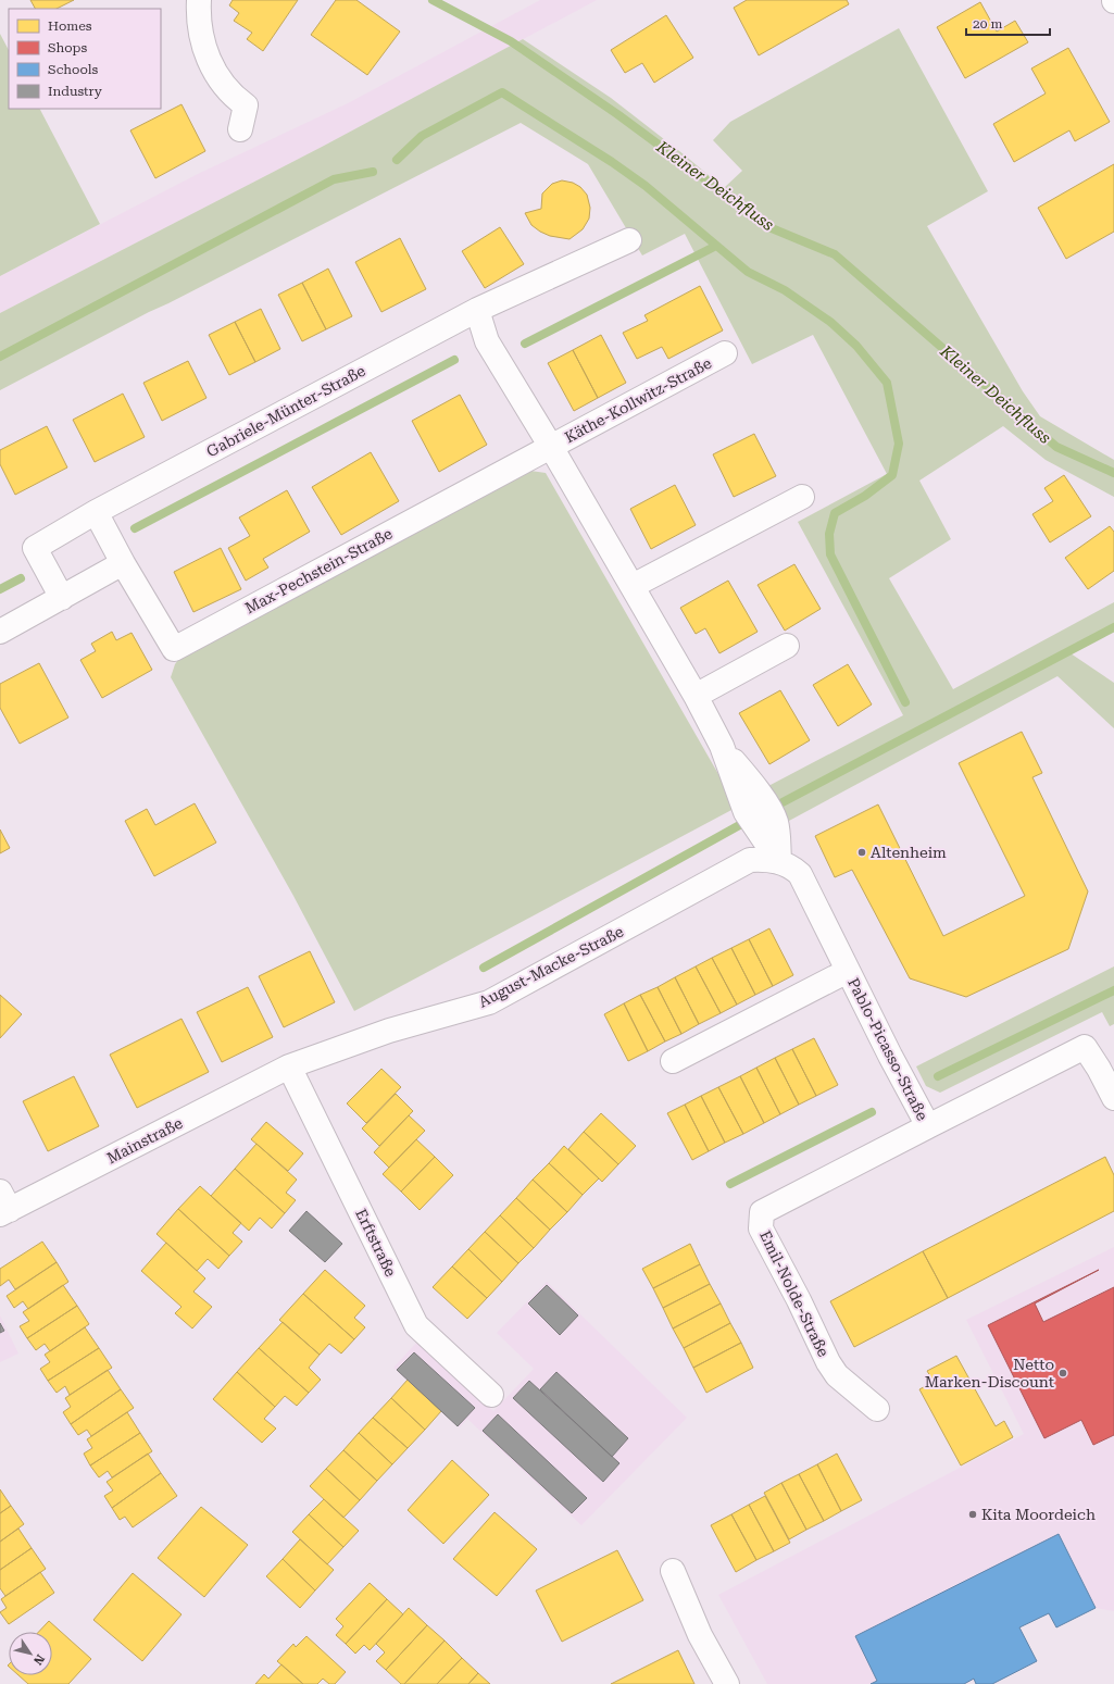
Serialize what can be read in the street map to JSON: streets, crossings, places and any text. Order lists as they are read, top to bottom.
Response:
{
  "streets": {
    "street": [
      "Käthe-Kollwitz-Straße",
      "Gabriele-Münter-Straße",
      "Max-Pechstein-Straße",
      "August-Macke-Straße",
      "Pablo-Picasso-Straße",
      "Mainstraße",
      "Erftstraße",
      "Emil-Nolde-Straße"
    ]
  },
  "crossings": [
    ["Käthe-Kollwitz-Straße", "Gabriele-Münter-Straße"],
    ["Käthe-Kollwitz-Straße", "Max-Pechstein-Straße"],
    ["Käthe-Kollwitz-Straße", "August-Macke-Straße"],
    ["Käthe-Kollwitz-Straße", "Pablo-Picasso-Straße"],
    ["August-Macke-Straße", "Pablo-Picasso-Straße"],
    ["August-Macke-Straße", "Mainstraße"],
    ["August-Macke-Straße", "Erftstraße"],
    ["Pablo-Picasso-Straße", "Emil-Nolde-Straße"],
    ["Mainstraße", "Erftstraße"]
  ],
  "water": ["Kleiner Deichfluss"],
  "places": ["Altenheim", "Netto Marken-Discount", "Kita Moordeich"],
  "legend": [
    "Homes",
    "Shops",
    "Schools",
    "Industry"
  ],
  "scale_bar": "20 m",
  "north": "bottom right"
}
